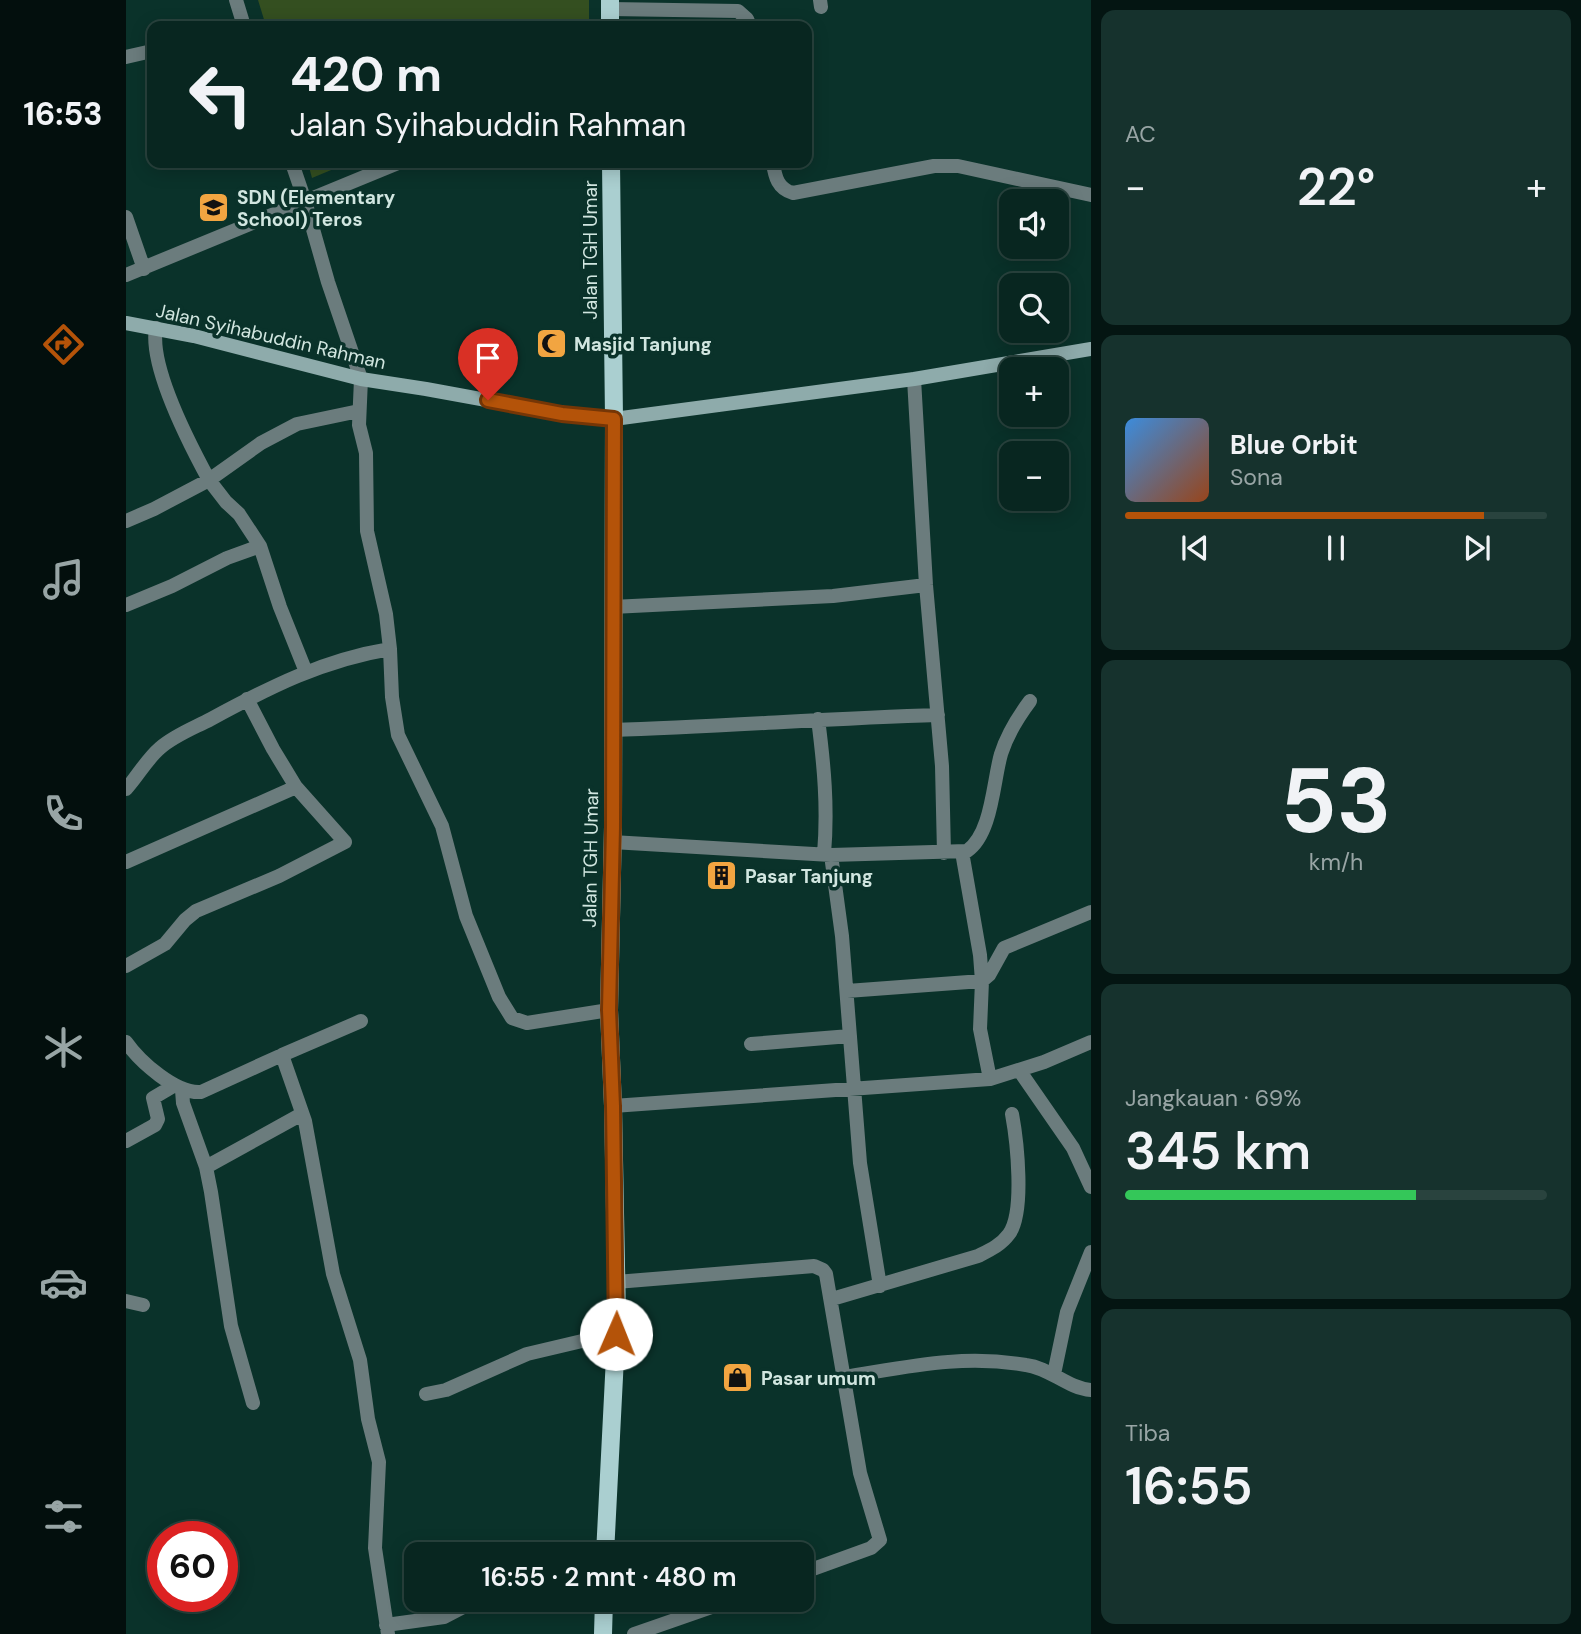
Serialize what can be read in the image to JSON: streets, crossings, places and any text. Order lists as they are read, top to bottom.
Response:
{
  "streets": {
    "main road": ["Jalan TGH Umar"],
    "street": ["Jalan Syihabuddin Rahman"]
  },
  "crossings": [
    ["Jalan TGH Umar", "Jalan Syihabuddin Rahman"]
  ],
  "places": {
    "school or university": ["SDN (Elementary School) Teros"],
    "mosque": ["Masjid Tanjung"],
    "building": ["Pasar Tanjung"],
    "shop": ["Pasar umum"]
  },
  "page": {
    "tabs": "16:53",
    "tile": [
      "AC",
      ["53", "km/h"],
      ["Jangkauan · 69%", "345 km"],
      ["Tiba", "16:55"]
    ],
    "turn": ["420 m", "Jalan Syihabuddin Rahman"],
    "heat": ["−", "22°", "+"],
    "map_buttons": ["+", "−"],
    "song": ["Blue Orbit", "Sona"],
    "limit": "60",
    "trip": "16:55 · 2 mnt · 480 m"
  }
}
